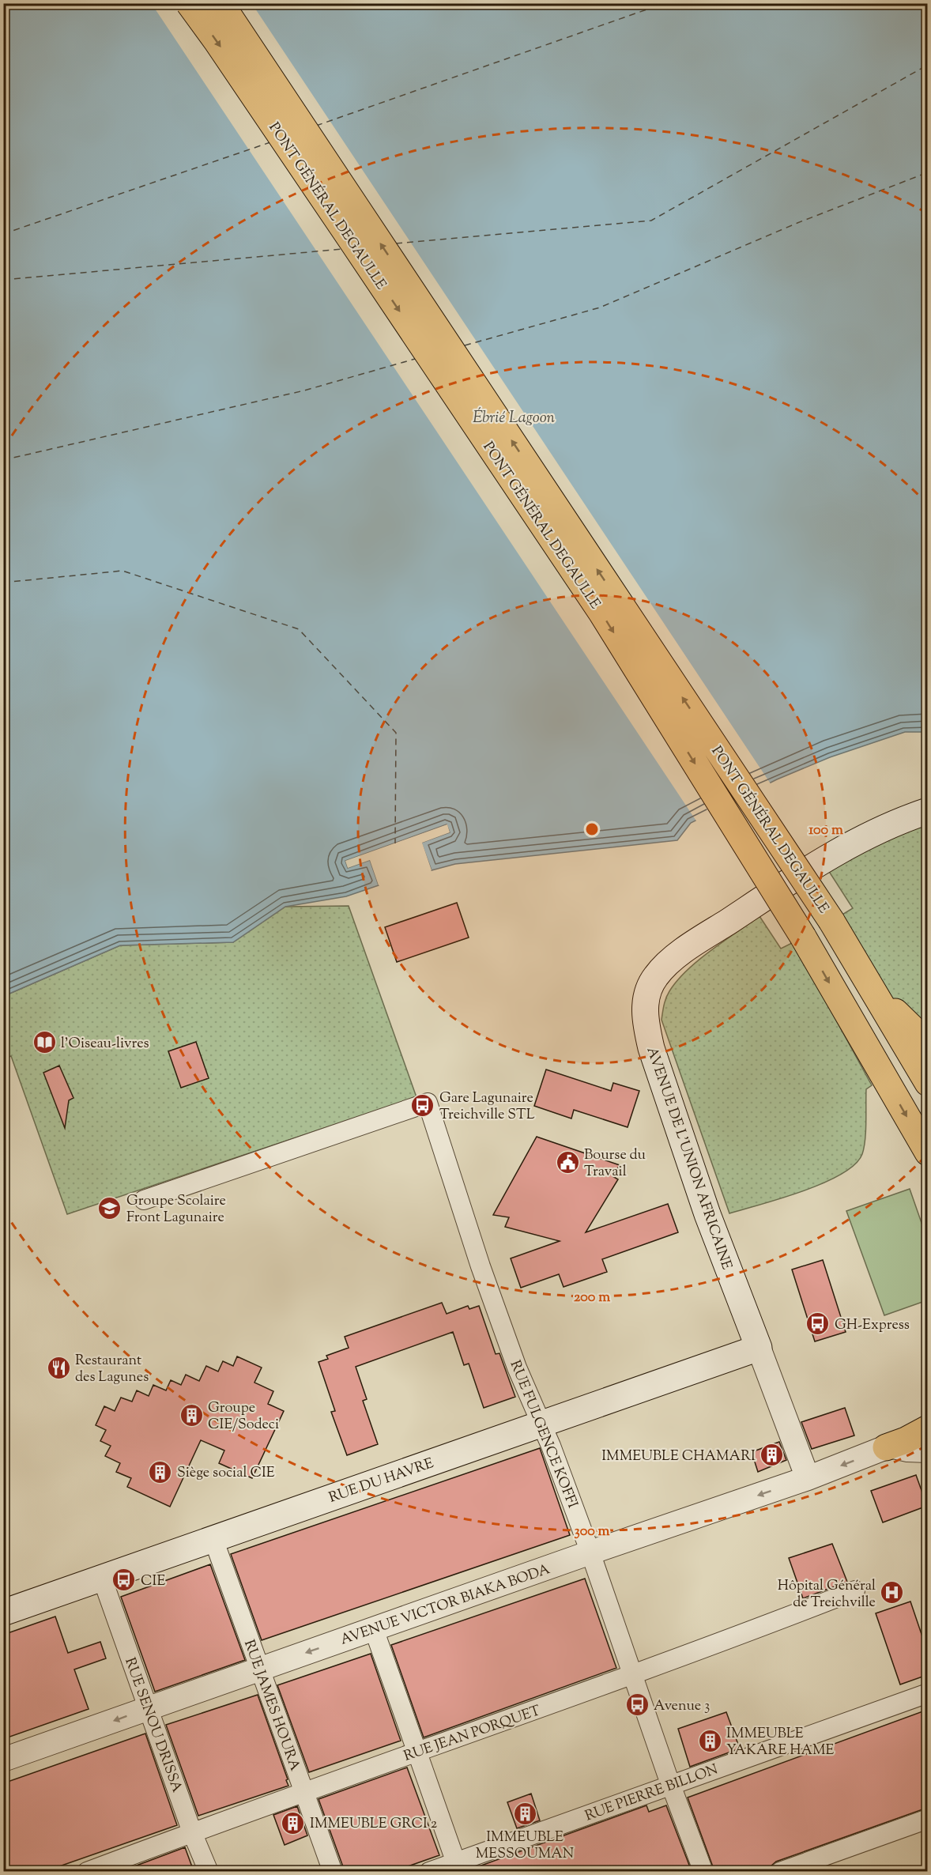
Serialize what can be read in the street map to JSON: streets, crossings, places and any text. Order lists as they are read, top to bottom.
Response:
{
  "streets": {
    "highway": ["PONT GÉNÉRAL DEGAULLE"],
    "main road": ["AVENUE DE L'UNION AFRICAINE", "RUE DU HAVRE"],
    "street": [
      "RUE FULGENCE KOFFI",
      "AVENUE VICTOR BIAKA BODA",
      "RUE JAMES HOURA",
      "RUE SENOU DRISSA",
      "RUE JEAN PORQUET",
      "RUE PIERRE BILLON"
    ]
  },
  "crossings": [
    ["AVENUE DE L'UNION AFRICAINE", "RUE DU HAVRE"],
    ["AVENUE DE L'UNION AFRICAINE", "AVENUE VICTOR BIAKA BODA"],
    ["RUE FULGENCE KOFFI", "RUE DU HAVRE"],
    ["RUE FULGENCE KOFFI", "AVENUE VICTOR BIAKA BODA"],
    ["RUE FULGENCE KOFFI", "RUE JEAN PORQUET"],
    ["RUE FULGENCE KOFFI", "RUE PIERRE BILLON"],
    ["RUE DU HAVRE", "RUE JAMES HOURA"],
    ["RUE DU HAVRE", "RUE SENOU DRISSA"],
    ["AVENUE VICTOR BIAKA BODA", "RUE JAMES HOURA"],
    ["AVENUE VICTOR BIAKA BODA", "RUE SENOU DRISSA"],
    ["RUE JAMES HOURA", "RUE JEAN PORQUET"],
    ["RUE SENOU DRISSA", "RUE JEAN PORQUET"]
  ],
  "one_way": ["AVENUE VICTOR BIAKA BODA"],
  "water": ["Ébrié Lagoon"],
  "places": {
    "library": ["l'Oiseau-livres"],
    "bus stop": [
      "Gare Lagunaire Treichville STL",
      "GH-Express",
      "CIE",
      "Avenue 3"
    ],
    "public building": ["Bourse du Travail"],
    "school or university": ["Groupe Scolaire Front Lagunaire"],
    "restaurant": ["Restaurant des Lagunes"],
    "building": [
      "Groupe CIE/Sodeci",
      "IMMEUBLE CHAMARI",
      "Siège social CIE",
      "IMMEUBLE YAKARE HAME",
      "IMMEUBLE MESSOUMAN",
      "IMMEUBLE GRCI 2"
    ],
    "hospital": ["Hôpital Général de Treichville"]
  },
  "rings": ["100 m", "200 m", "300 m"]
}
